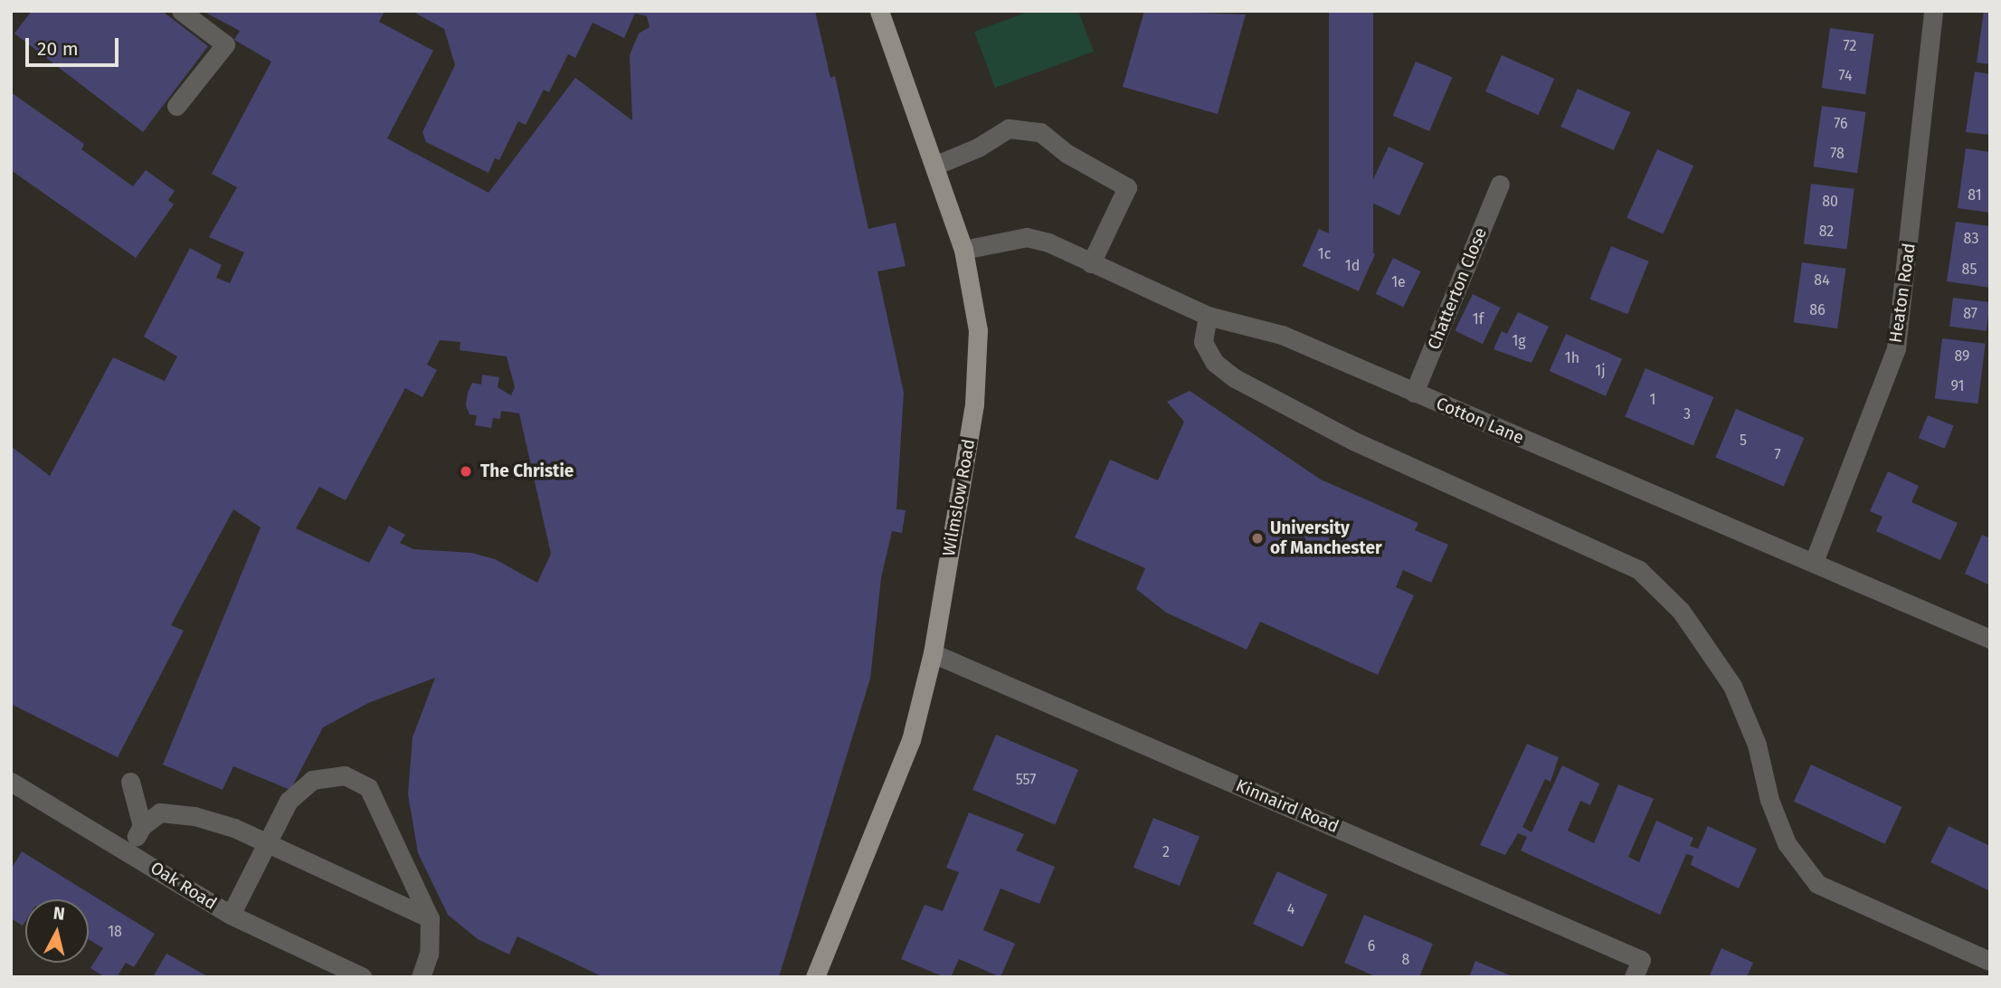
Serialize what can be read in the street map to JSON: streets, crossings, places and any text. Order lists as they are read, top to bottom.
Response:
{
  "streets": {
    "main road": ["Wilmslow Road"],
    "street": [
      "Chatterton Close",
      "Heaton Road",
      "Cotton Lane",
      "Kinnaird Road",
      "Oak Road"
    ]
  },
  "crossings": [
    ["Chatterton Close", "Cotton Lane"],
    ["Heaton Road", "Cotton Lane"],
    ["Cotton Lane", "Wilmslow Road"],
    ["Wilmslow Road", "Kinnaird Road"]
  ],
  "places": ["The Christie", "University of Manchester"],
  "house_numbers": [
    "72",
    "74",
    "76",
    "78",
    "81",
    "80",
    "82",
    "83",
    "1c",
    "1d",
    "85",
    "84",
    "1e",
    "86",
    "87",
    "1f",
    "1g",
    "89",
    "1h",
    "1j",
    "91",
    "1",
    "3",
    "5",
    "7",
    "557",
    "2",
    "4",
    "18",
    "6",
    "8"
  ],
  "scale_bar": "20 m",
  "north": "top"
}
